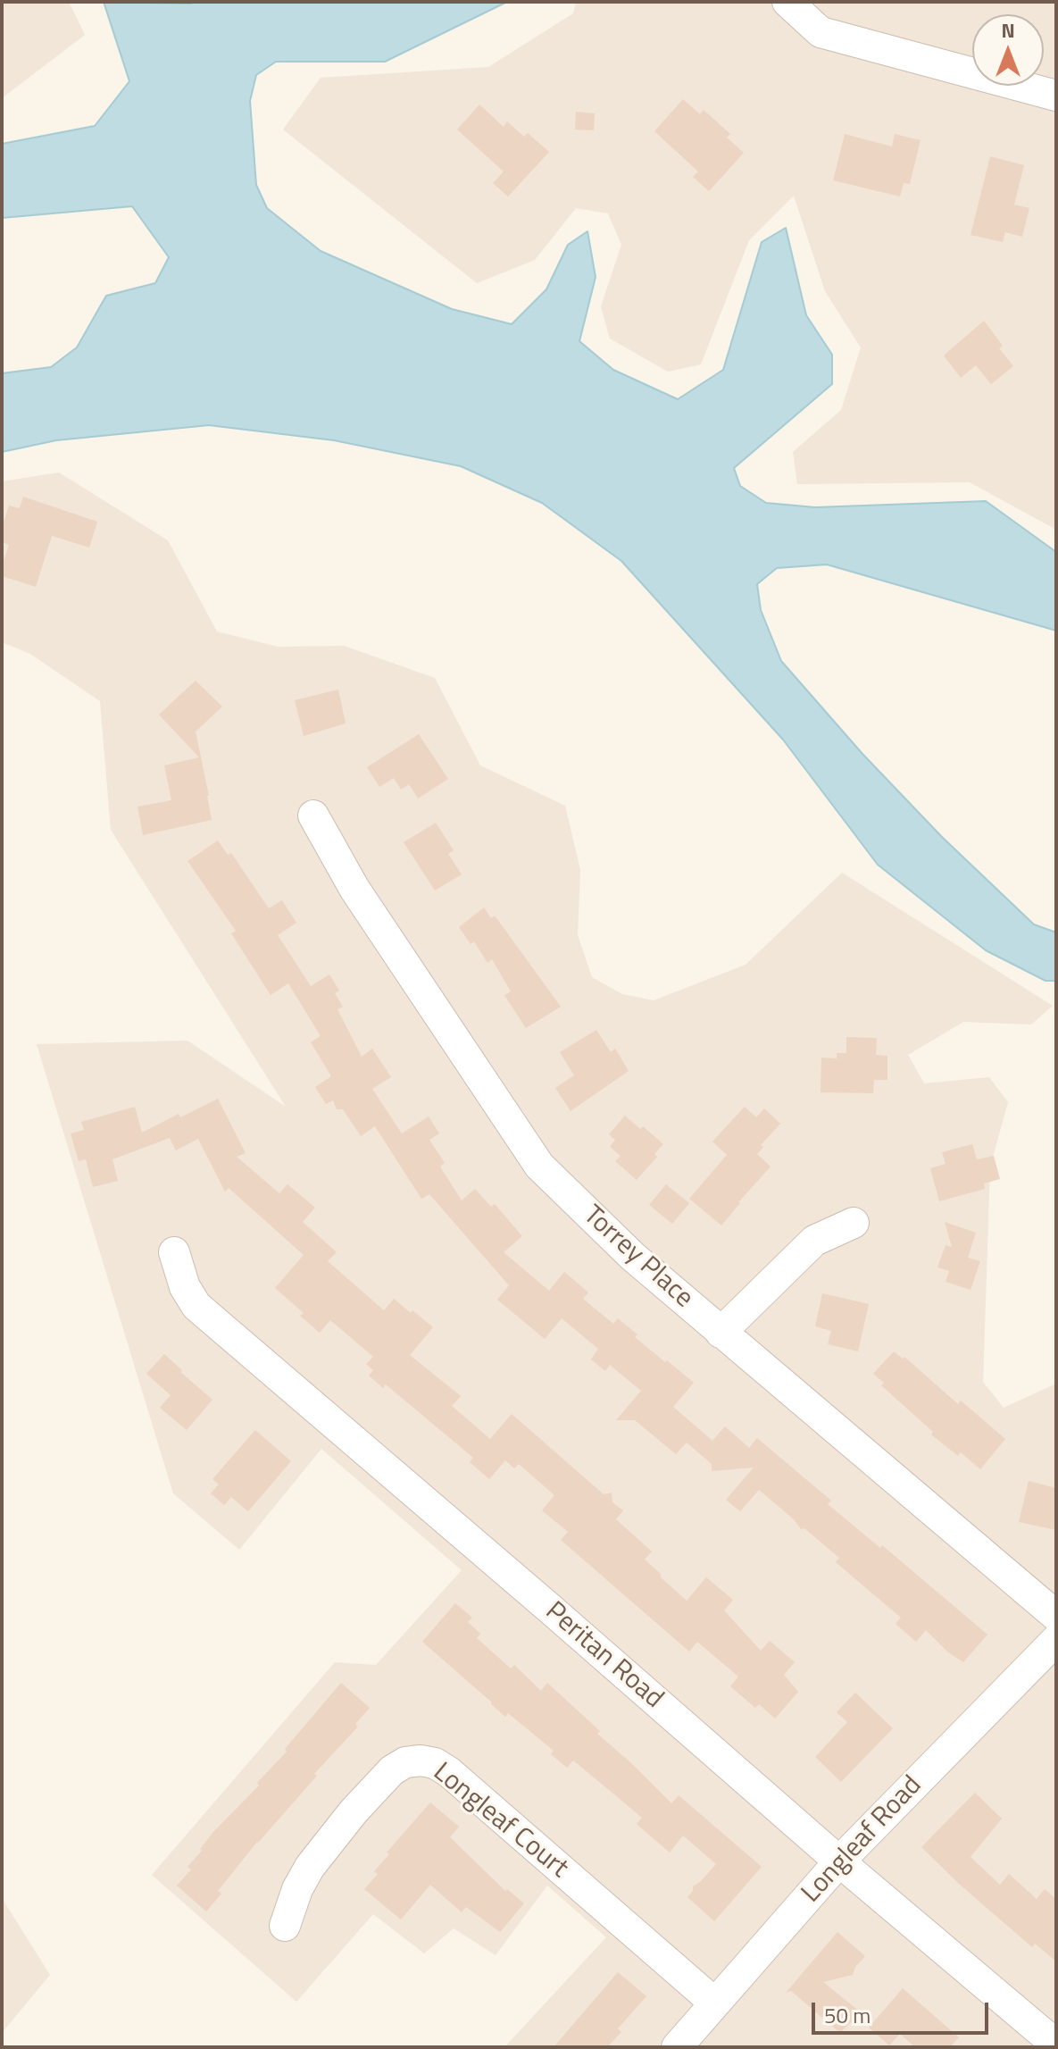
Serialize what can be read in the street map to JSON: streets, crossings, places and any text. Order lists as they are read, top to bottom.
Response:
{
  "streets": {
    "street": [
      "Torrey Place",
      "Peritan Road",
      "Longleaf Court",
      "Longleaf Road"
    ]
  },
  "crossings": [
    ["Peritan Road", "Longleaf Road"],
    ["Longleaf Court", "Longleaf Road"]
  ],
  "scale_bar": "50 m",
  "north": "top"
}
